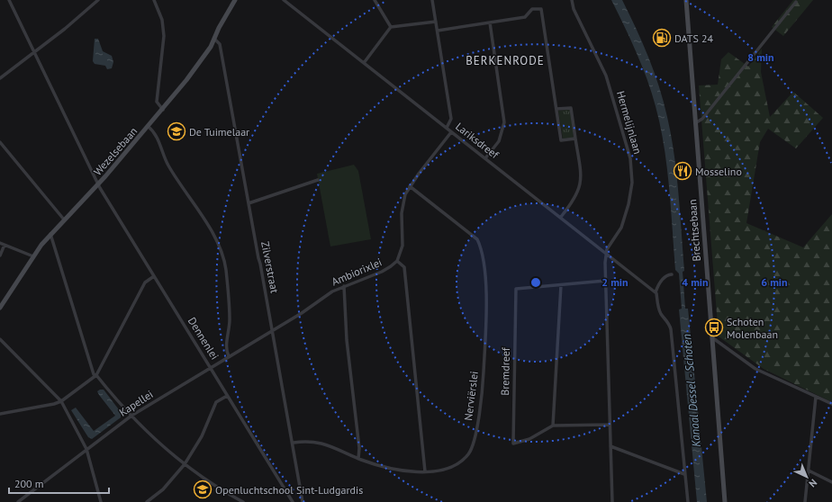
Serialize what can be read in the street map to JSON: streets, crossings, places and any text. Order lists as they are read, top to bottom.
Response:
{
  "streets": {
    "main road": ["Wezelsebaan", "Brechtsebaan"],
    "street": [
      "Hermelijnlaan",
      "Lariksdreef",
      "Zilverstraat",
      "Ambiorixlei",
      "Dennenlei",
      "Bremdreef",
      "Nerviërslei",
      "Kapellei"
    ]
  },
  "crossings": [
    ["Hermelijnlaan", "Lariksdreef"],
    ["Lariksdreef", "Ambiorixlei"],
    ["Wezelsebaan", "Zilverstraat"],
    ["Wezelsebaan", "Dennenlei"],
    ["Zilverstraat", "Ambiorixlei"],
    ["Zilverstraat", "Nerviërslei"],
    ["Zilverstraat", "Kapellei"],
    ["Ambiorixlei", "Nerviërslei"],
    ["Ambiorixlei", "Kapellei"],
    ["Dennenlei", "Kapellei"]
  ],
  "districts": ["BERKENRODE"],
  "water": ["Kanaal Dessel - Schoten"],
  "places": {
    "fuel station": ["DATS 24"],
    "school or university": ["De Tuimelaar", "Openluchtschool Sint-Ludgardis"],
    "restaurant": ["Mosselino"],
    "bus stop": ["Schoten Molenbaan"]
  },
  "scale_bar": "200 m",
  "north": "bottom right",
  "rings": [
    "8 min",
    "2 min",
    "4 min",
    "6 min"
  ]
}
